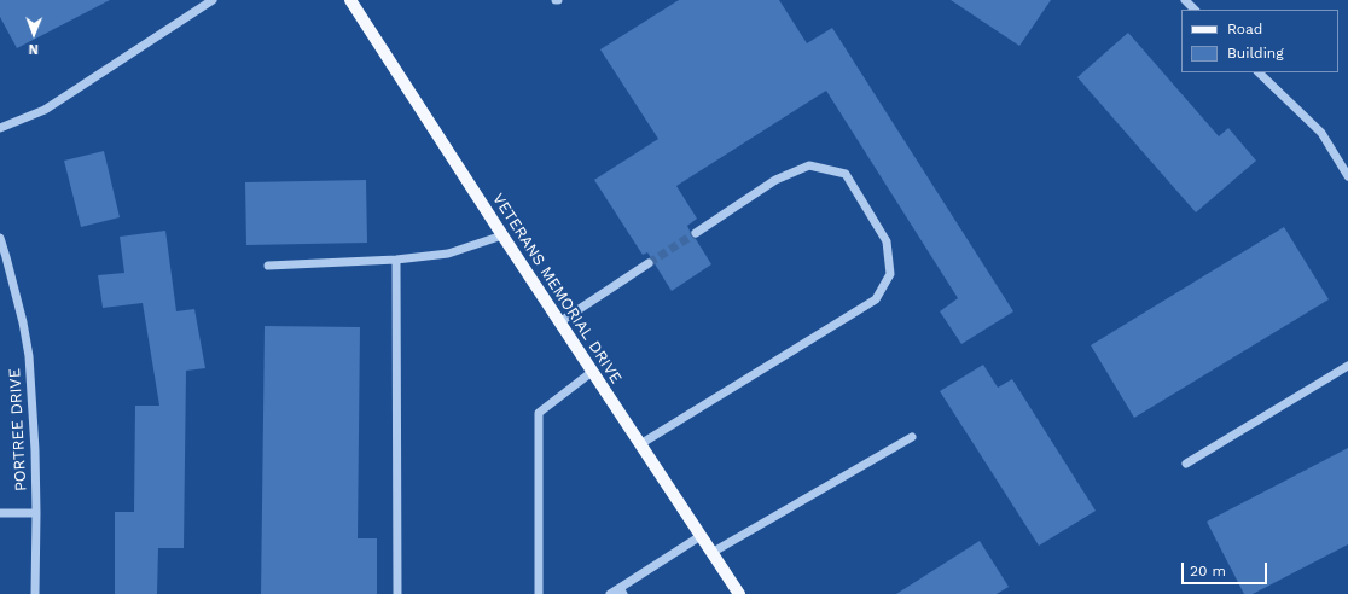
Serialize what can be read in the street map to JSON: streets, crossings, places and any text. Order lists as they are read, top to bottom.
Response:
{
  "streets": {
    "main road": ["VETERANS MEMORIAL DRIVE"],
    "street": ["PORTREE DRIVE"]
  },
  "legend": ["Road", "Building"],
  "scale_bar": "20 m",
  "north": "bottom"
}
